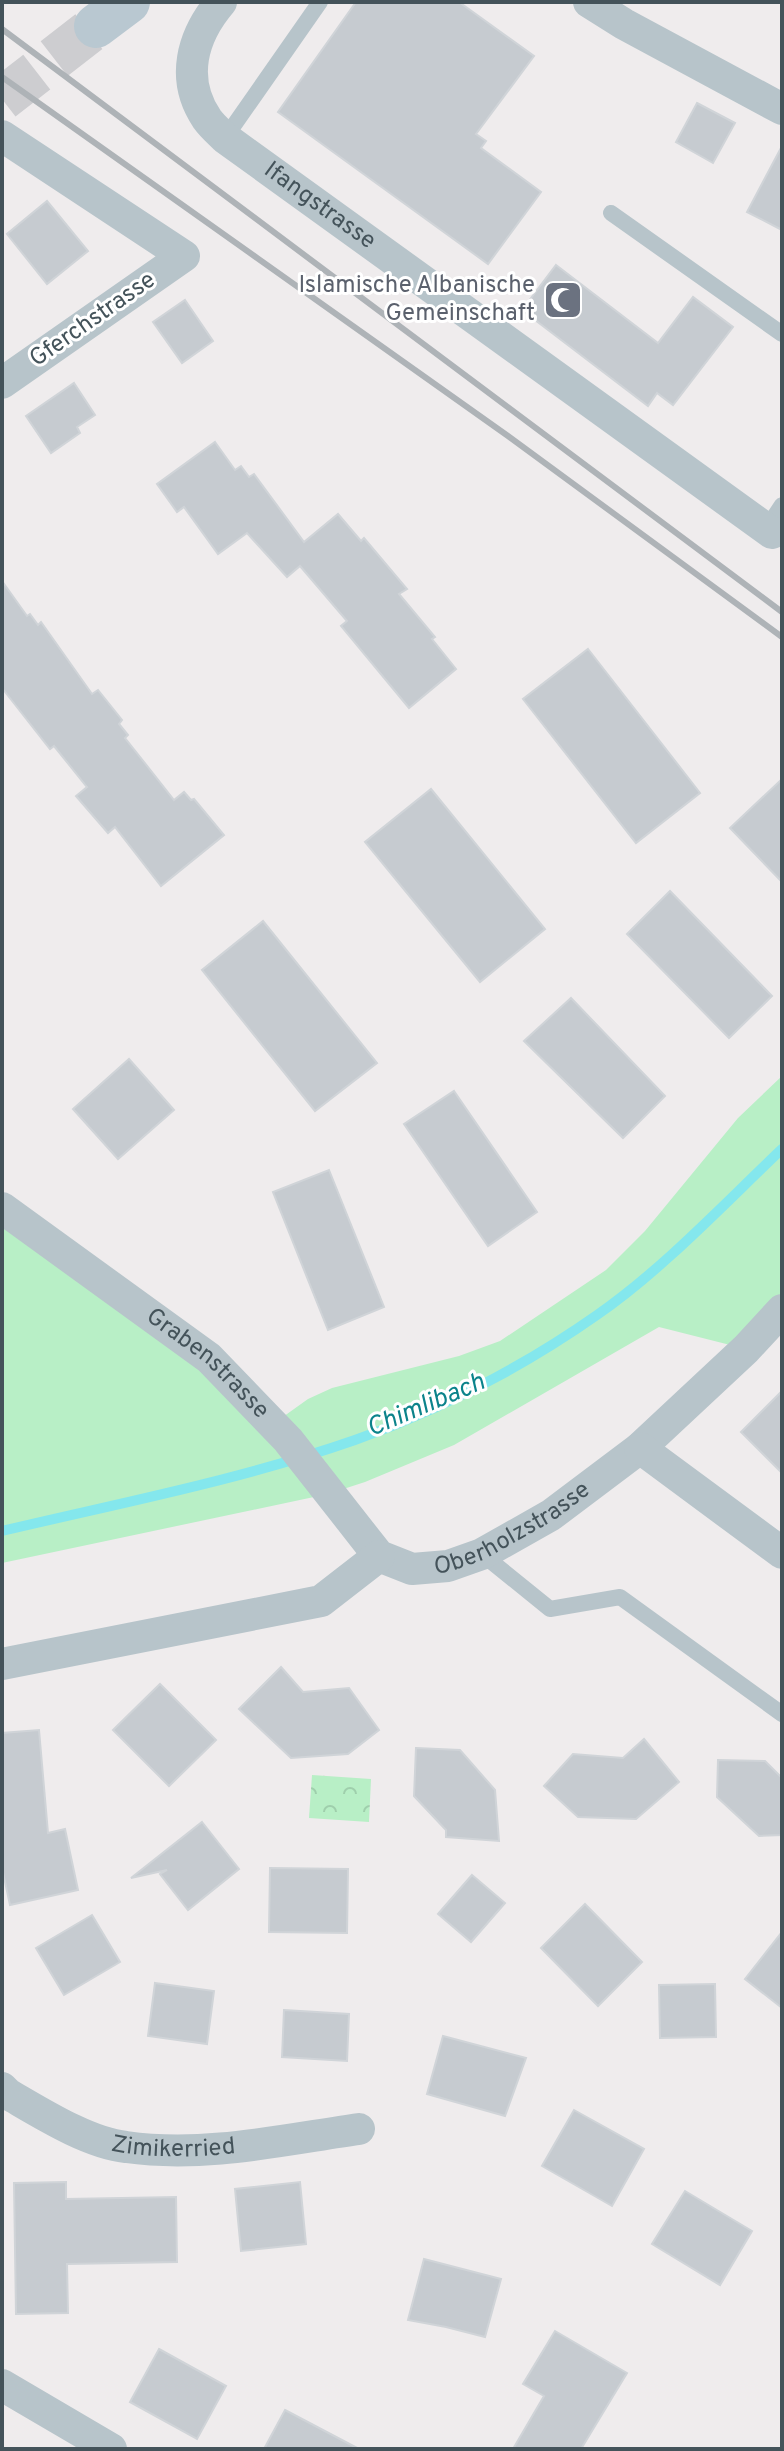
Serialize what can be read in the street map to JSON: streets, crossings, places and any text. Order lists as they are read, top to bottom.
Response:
{
  "streets": {
    "street": [
      "Ifangstrasse",
      "Gferchstrasse",
      "Grabenstrasse",
      "Oberholzstrasse",
      "Zimikerried"
    ]
  },
  "crossings": [
    ["Grabenstrasse", "Oberholzstrasse"]
  ],
  "water": ["Chimlibach"],
  "places": {
    "mosque": ["Islamische Albanische Gemeinschaft"]
  }
}
